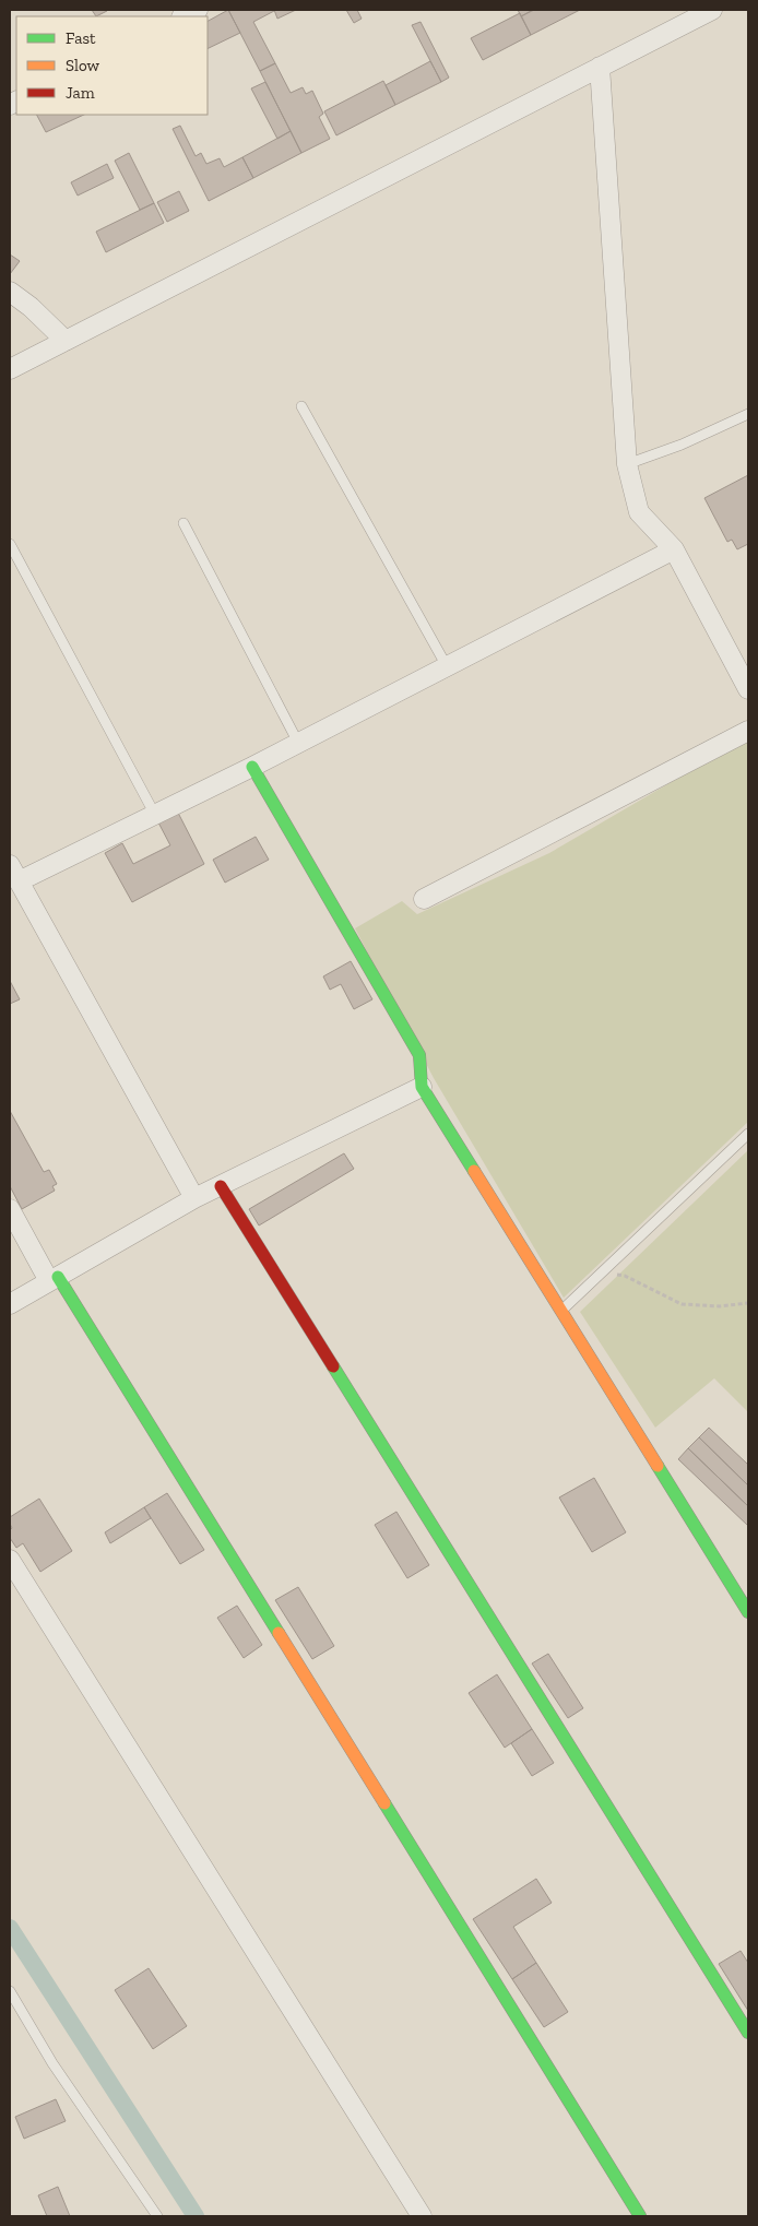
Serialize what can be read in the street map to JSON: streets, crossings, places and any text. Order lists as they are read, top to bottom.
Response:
{
  "legend": ["Fast", "Slow", "Jam"]
}
